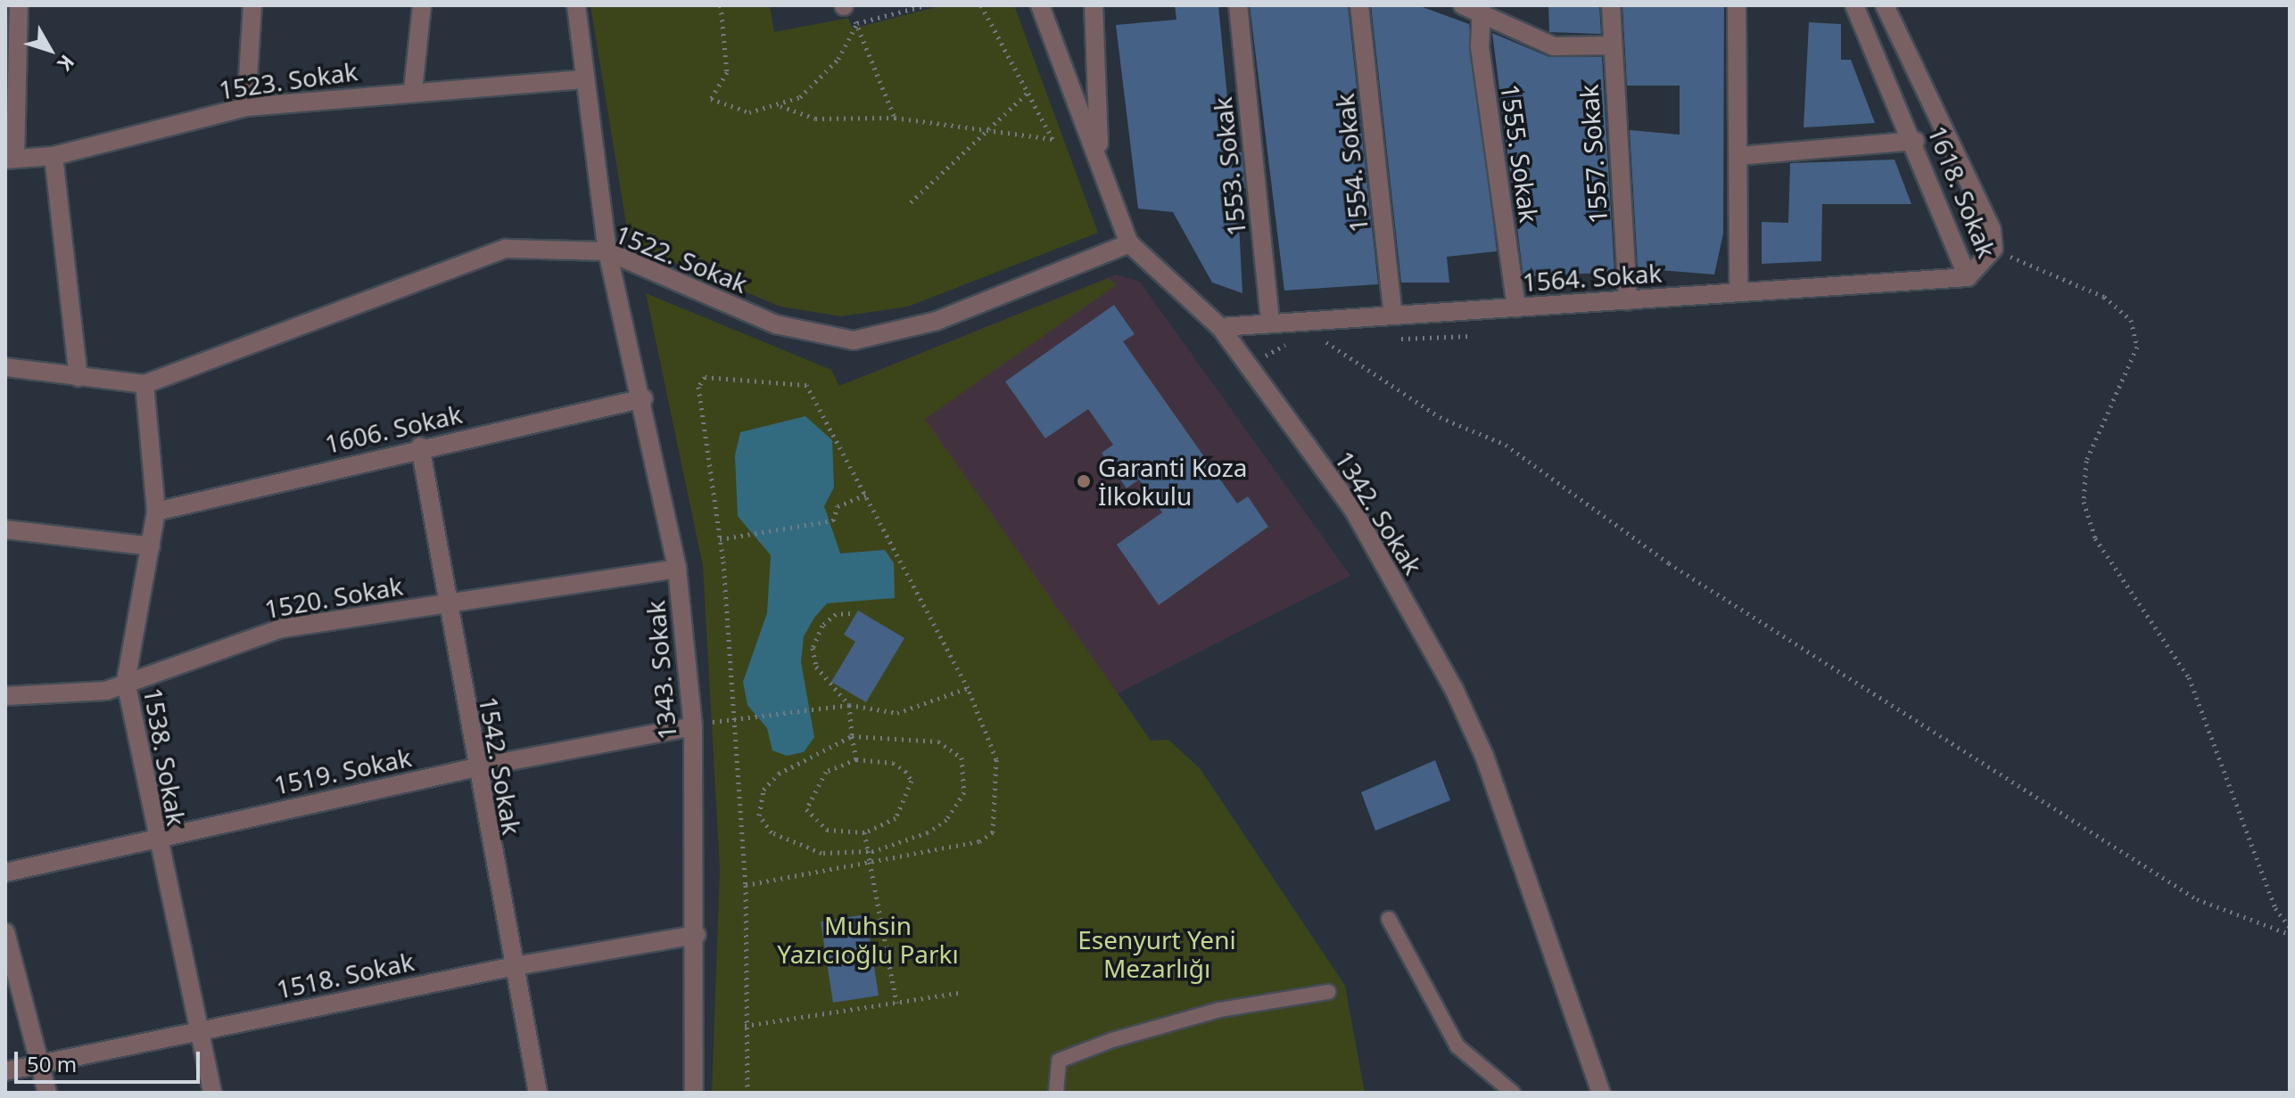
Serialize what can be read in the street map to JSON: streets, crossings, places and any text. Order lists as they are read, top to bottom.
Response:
{
  "streets": {
    "street": [
      "1523. Sokak",
      "1555. Sokak",
      "1557. Sokak",
      "1554. Sokak",
      "1553. Sokak",
      "1618. Sokak",
      "1522. Sokak",
      "1564. Sokak",
      "1606. Sokak",
      "1342. Sokak",
      "1520. Sokak",
      "1343. Sokak",
      "1538. Sokak",
      "1542. Sokak",
      "1519. Sokak",
      "1518. Sokak"
    ]
  },
  "crossings": [
    ["1523. Sokak", "1343. Sokak"],
    ["1555. Sokak", "1564. Sokak"],
    ["1557. Sokak", "1564. Sokak"],
    ["1554. Sokak", "1564. Sokak"],
    ["1553. Sokak", "1564. Sokak"],
    ["1618. Sokak", "1564. Sokak"],
    ["1522. Sokak", "1342. Sokak"],
    ["1522. Sokak", "1343. Sokak"],
    ["1522. Sokak", "1538. Sokak"],
    ["1564. Sokak", "1342. Sokak"],
    ["1606. Sokak", "1343. Sokak"],
    ["1606. Sokak", "1538. Sokak"],
    ["1606. Sokak", "1542. Sokak"],
    ["1520. Sokak", "1343. Sokak"],
    ["1520. Sokak", "1538. Sokak"],
    ["1520. Sokak", "1542. Sokak"],
    ["1343. Sokak", "1519. Sokak"],
    ["1343. Sokak", "1518. Sokak"],
    ["1538. Sokak", "1519. Sokak"],
    ["1538. Sokak", "1518. Sokak"],
    ["1542. Sokak", "1519. Sokak"],
    ["1542. Sokak", "1518. Sokak"]
  ],
  "parks": ["Muhsin Yazıcıoğlu Parkı", "Esenyurt Yeni Mezarlığı"],
  "places": ["Garanti Koza İlkokulu"],
  "scale_bar": "50 m",
  "north": "bottom right"
}
